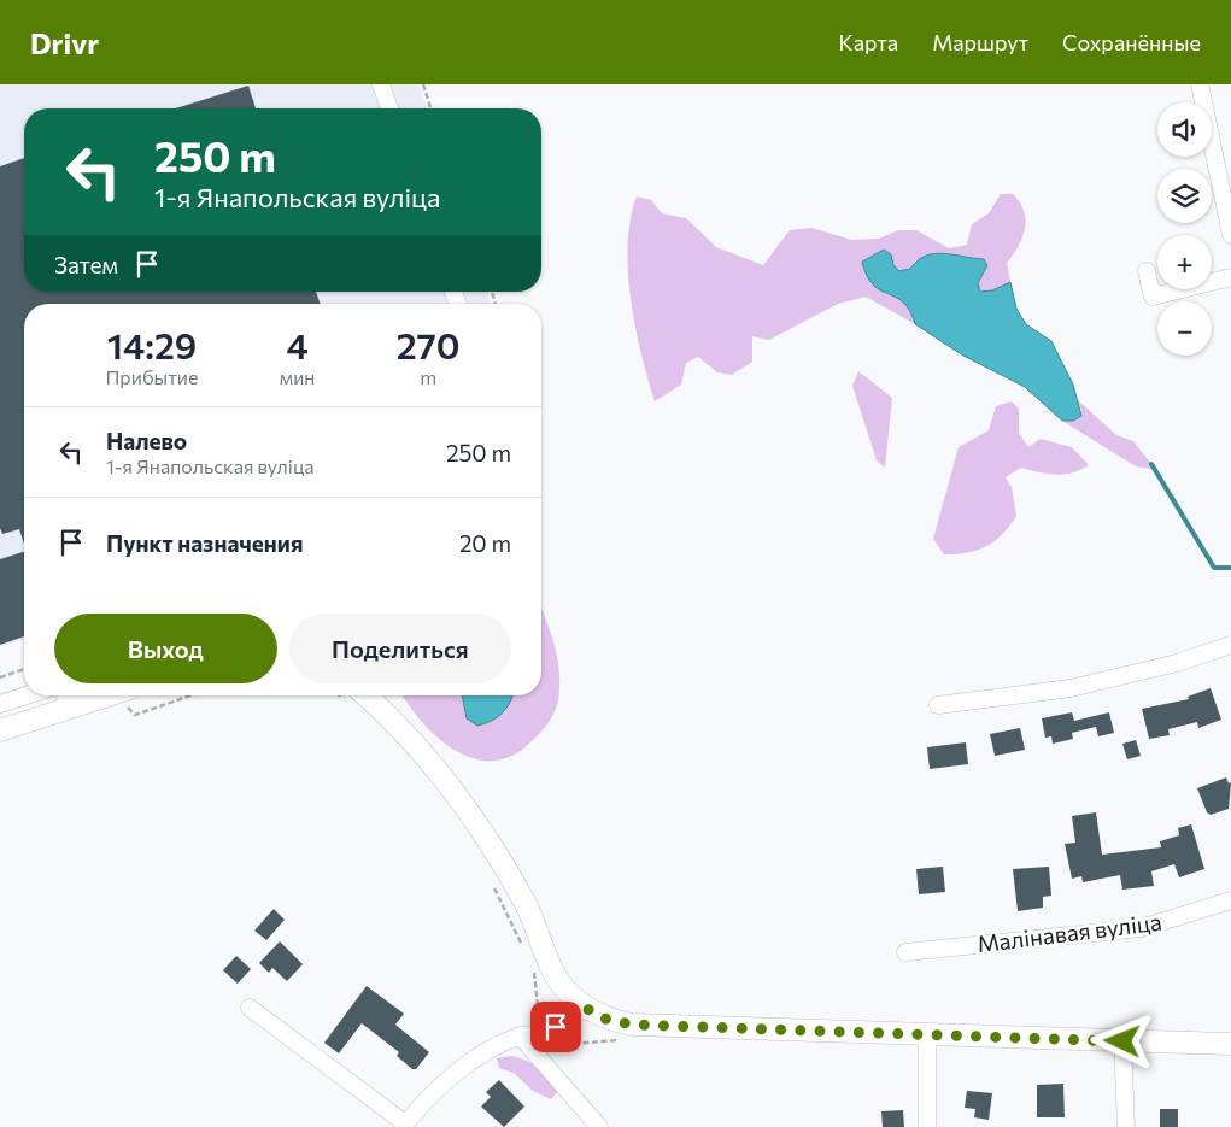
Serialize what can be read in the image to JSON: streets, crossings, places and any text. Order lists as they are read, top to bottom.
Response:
{
  "streets": {
    "street": ["Малінавая вуліца"]
  },
  "page": {
    "header": "Drivr",
    "nav": ["Карта", "Маршрут", "Сохранённые"],
    "map_buttons": ["+", "−"],
    "turn": ["250 m", "1-я Янапольская вуліца"],
    "then": "Затем",
    "eta": [
      "14:29",
      "Прибытие",
      "4",
      "мин",
      "270",
      "m"
    ],
    "list": [
      {
        "name": "Налево",
        "note": "1-я Янапольская вуліца",
        "value": "250 m"
      },
      {
        "name": "Пункт назначения",
        "value": "20 m"
      }
    ],
    "buttons": ["Выход", "Поделиться"]
  }
}
